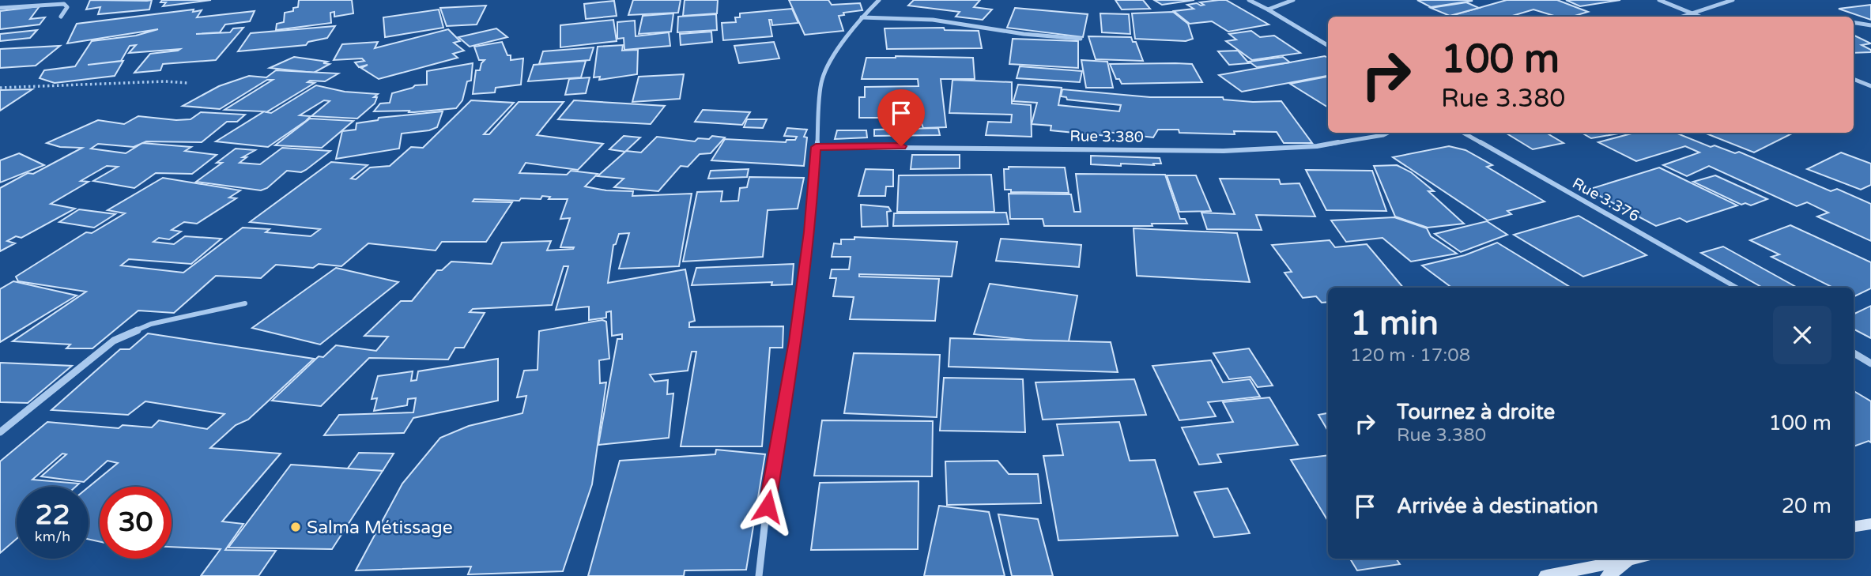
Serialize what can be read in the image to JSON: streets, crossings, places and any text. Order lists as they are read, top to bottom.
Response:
{
  "streets": {
    "street": ["Rue 3.380", "Rue 3.376"]
  },
  "places": ["Salma Métissage"],
  "page": {
    "turn": ["100 m", "Rue 3.380"],
    "heading": ["1 min", "120 m · 17:08"],
    "list": [
      {
        "name": "Tournez à droite",
        "note": "Rue 3.380",
        "value": "100 m"
      },
      {
        "name": "Arrivée à destination",
        "value": "20 m"
      }
    ],
    "speed": "22 km/h",
    "limit": "30"
  }
}
